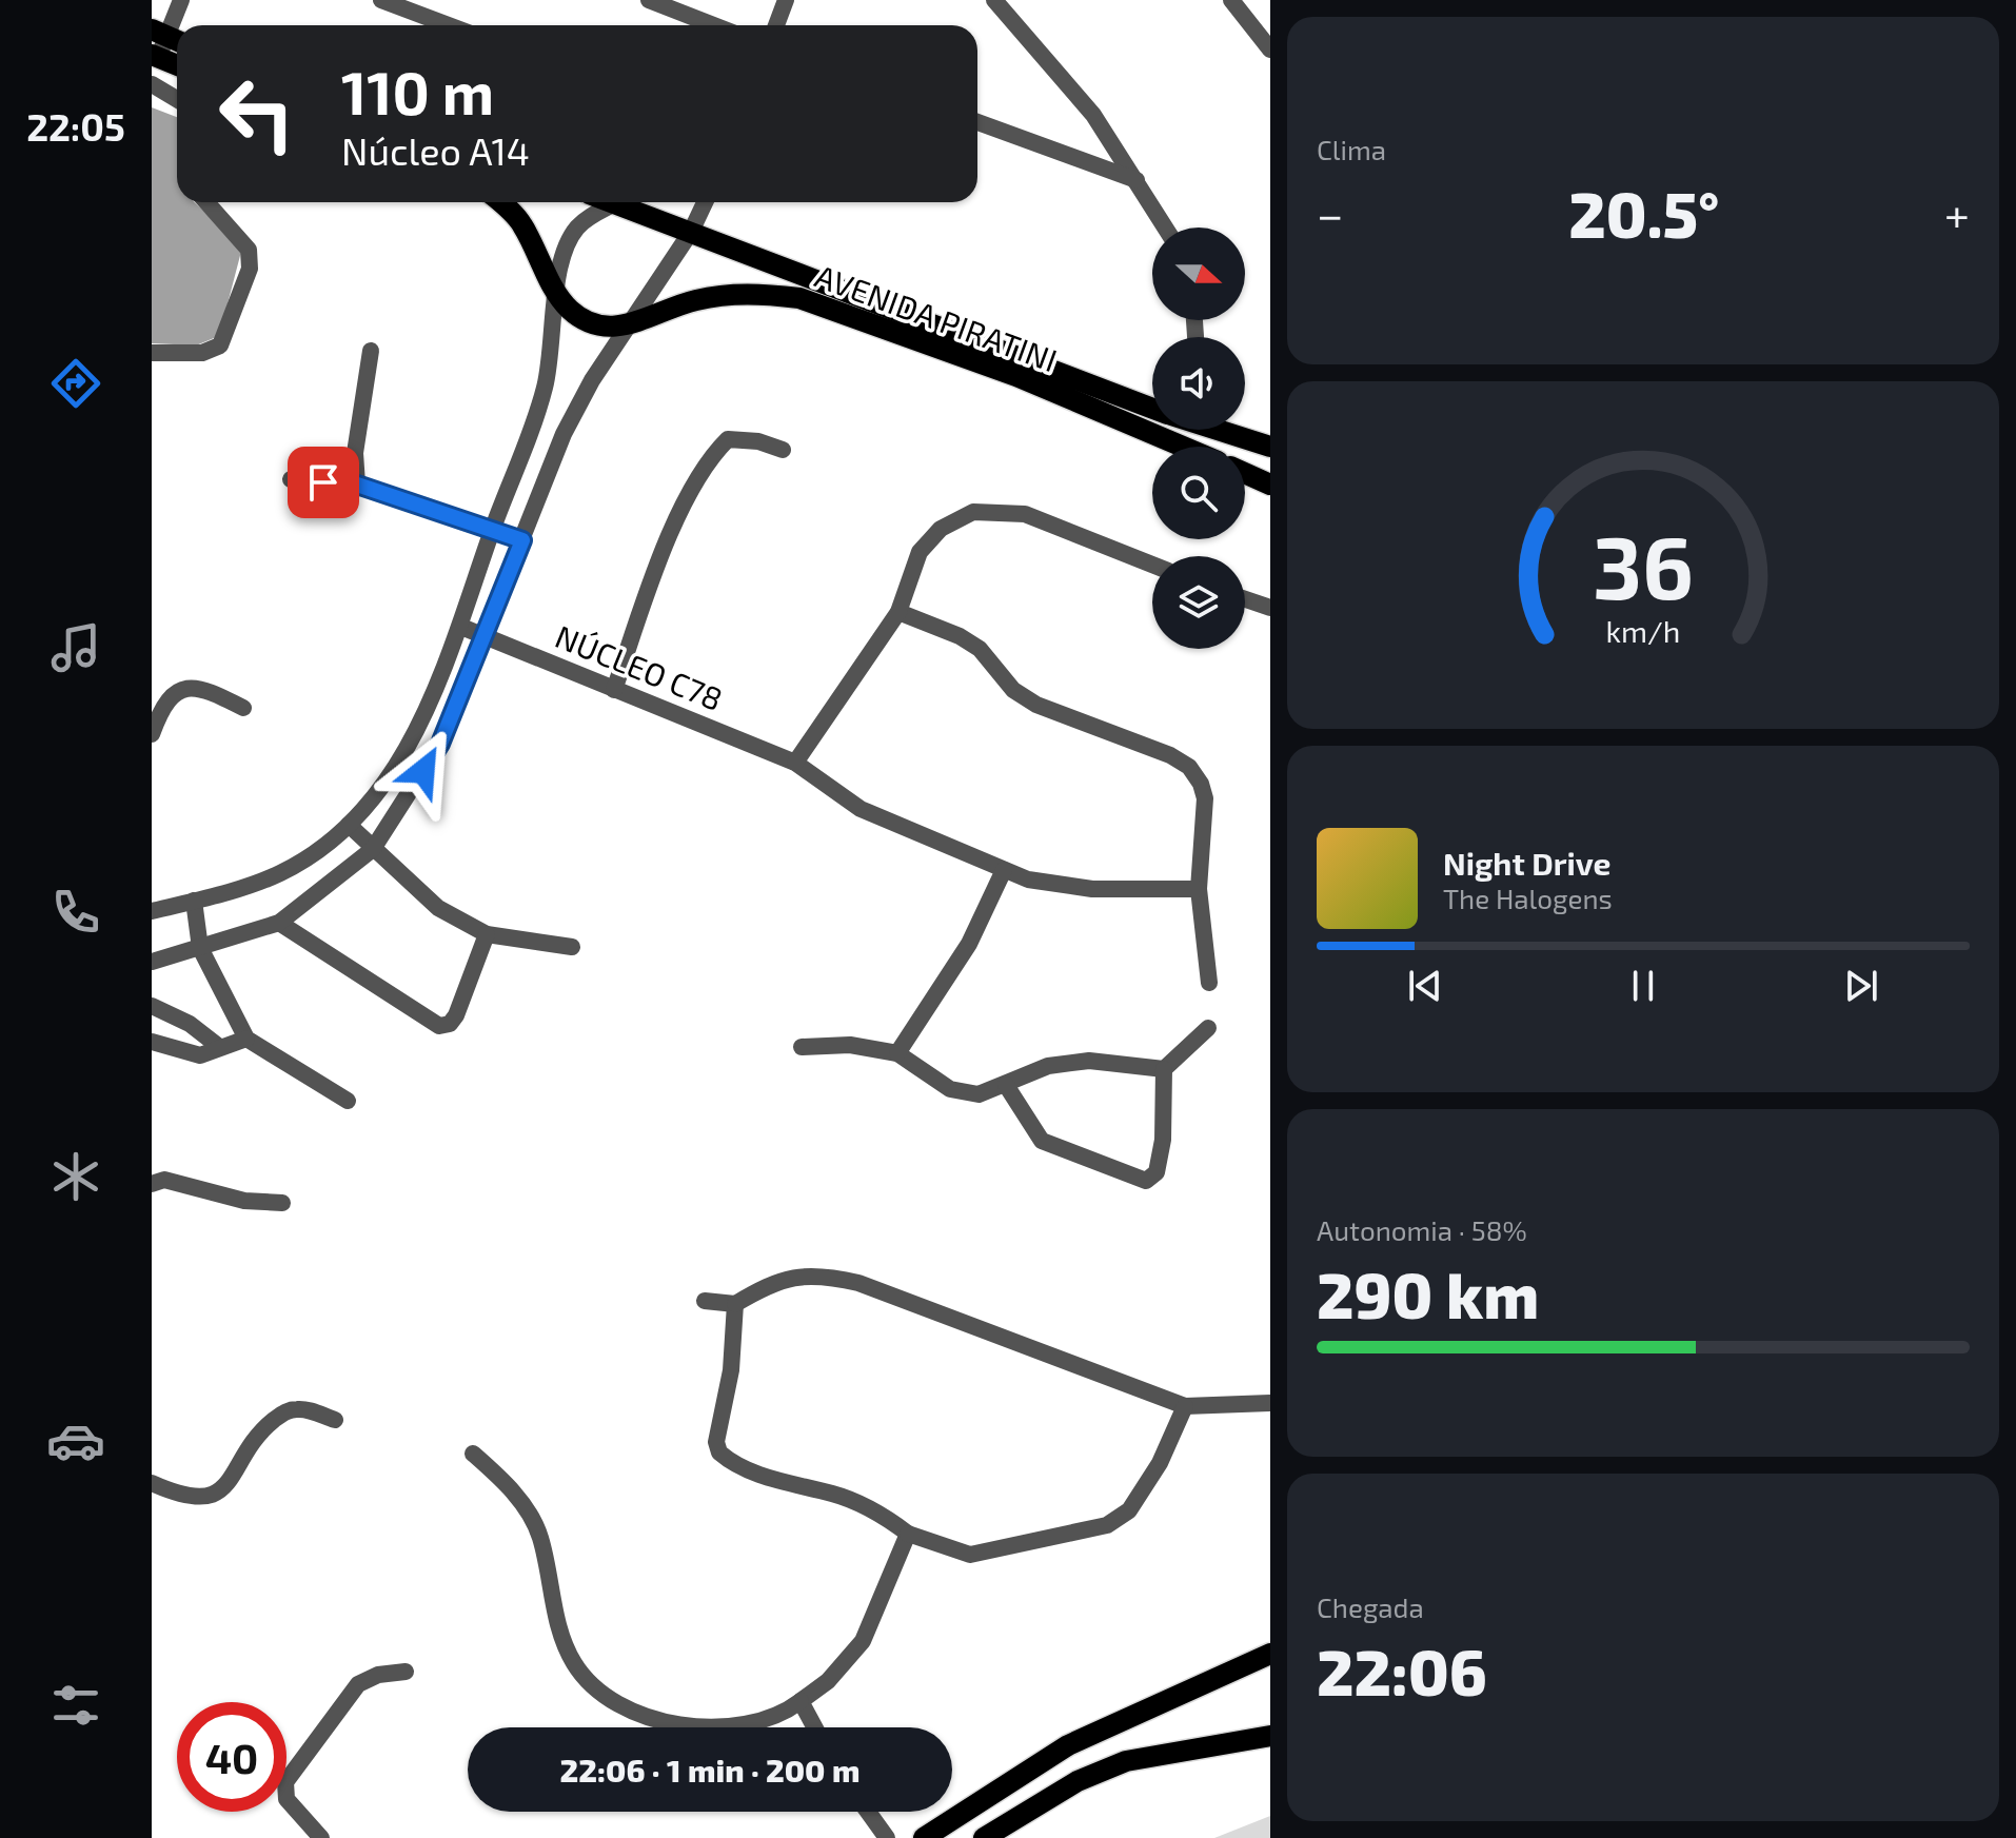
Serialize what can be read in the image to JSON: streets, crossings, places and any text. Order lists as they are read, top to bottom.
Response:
{
  "streets": {
    "main road": ["AVENIDA PIRATINI"],
    "street": ["NÚCLEO C78"]
  },
  "north": "right",
  "page": {
    "tabs": "22:05",
    "tile": [
      "Clima",
      ["Autonomia · 58%", "290 km"],
      ["Chegada", "22:06"]
    ],
    "turn": ["110 m", "Núcleo A14"],
    "heat": ["−", "20.5°", "+"],
    "song": ["Night Drive", "The Halogens"],
    "limit": "40",
    "trip": "22:06 · 1 min · 200 m",
    "gauge": ["36", "km/h"]
  }
}
